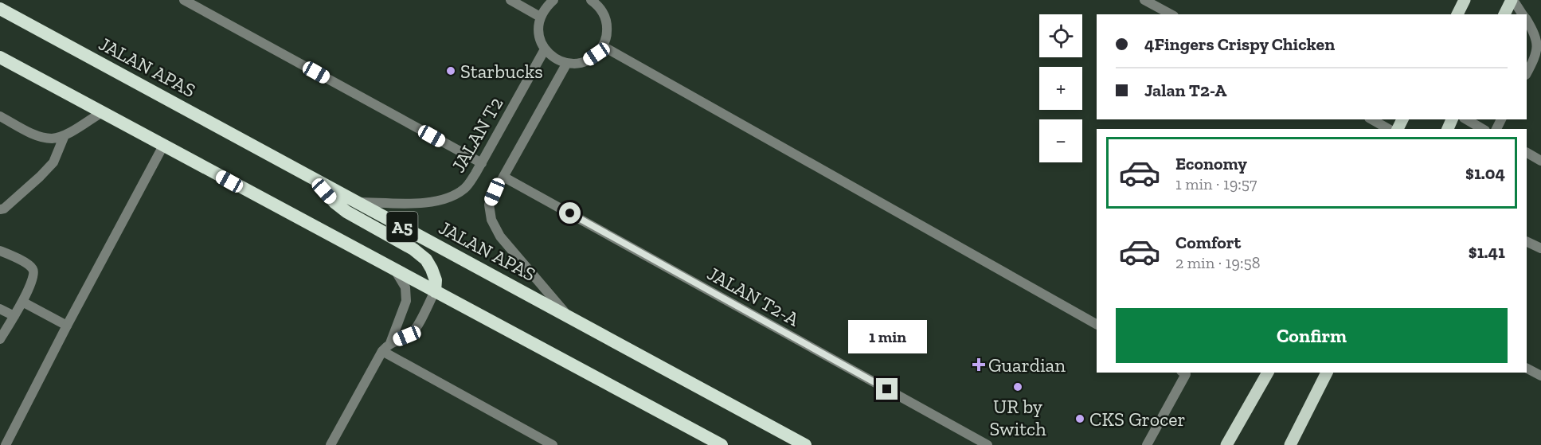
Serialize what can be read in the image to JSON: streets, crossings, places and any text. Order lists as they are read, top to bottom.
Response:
{
  "streets": {
    "highway": ["JALAN APAS", "A5"],
    "street": ["JALAN T2", "JALAN T2-A"]
  },
  "crossings": [
    ["JALAN APAS", "JALAN T2"]
  ],
  "places": {
    "other": ["Starbucks", "UR by Switch", "CKS Grocer"],
    "health": ["Guardian"]
  },
  "page": {
    "map_buttons": ["+", "−"],
    "banner": ["4Fingers Crispy Chicken", "Jalan T2-A"],
    "list": [
      {
        "name": "Economy",
        "note": "1 min · 19:57",
        "value": "$1.04"
      },
      {
        "name": "Comfort",
        "note": "2 min · 19:58",
        "value": "$1.41"
      }
    ],
    "buttons": "Confirm",
    "bubble": "1 min"
  }
}
